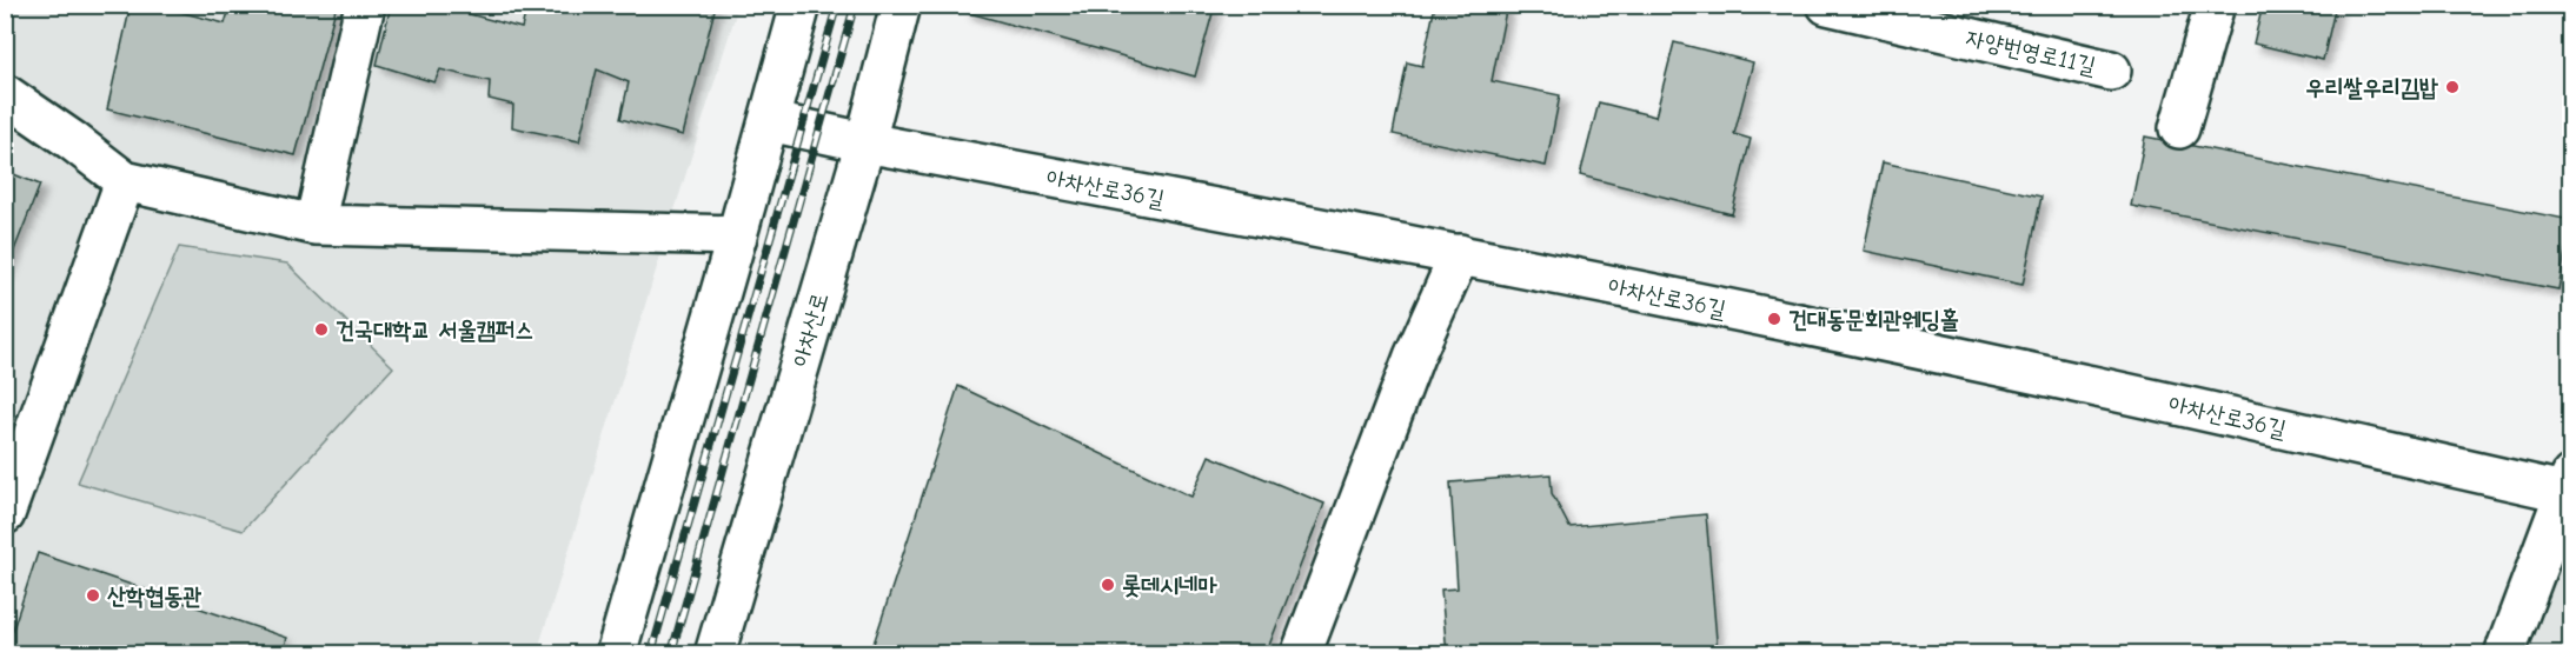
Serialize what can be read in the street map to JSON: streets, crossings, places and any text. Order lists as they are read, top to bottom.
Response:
{
  "streets": {
    "street": ["자양번영로11길", "아차산로36길", "아차산로"]
  },
  "crossings": [
    ["아차산로36길", "아차산로"]
  ],
  "places": [
    "우리쌀우리김밥",
    "건대동문회관웨딩홀",
    "건국대학교 서울캠퍼스",
    "롯데시네마",
    "산학협동관"
  ]
}
